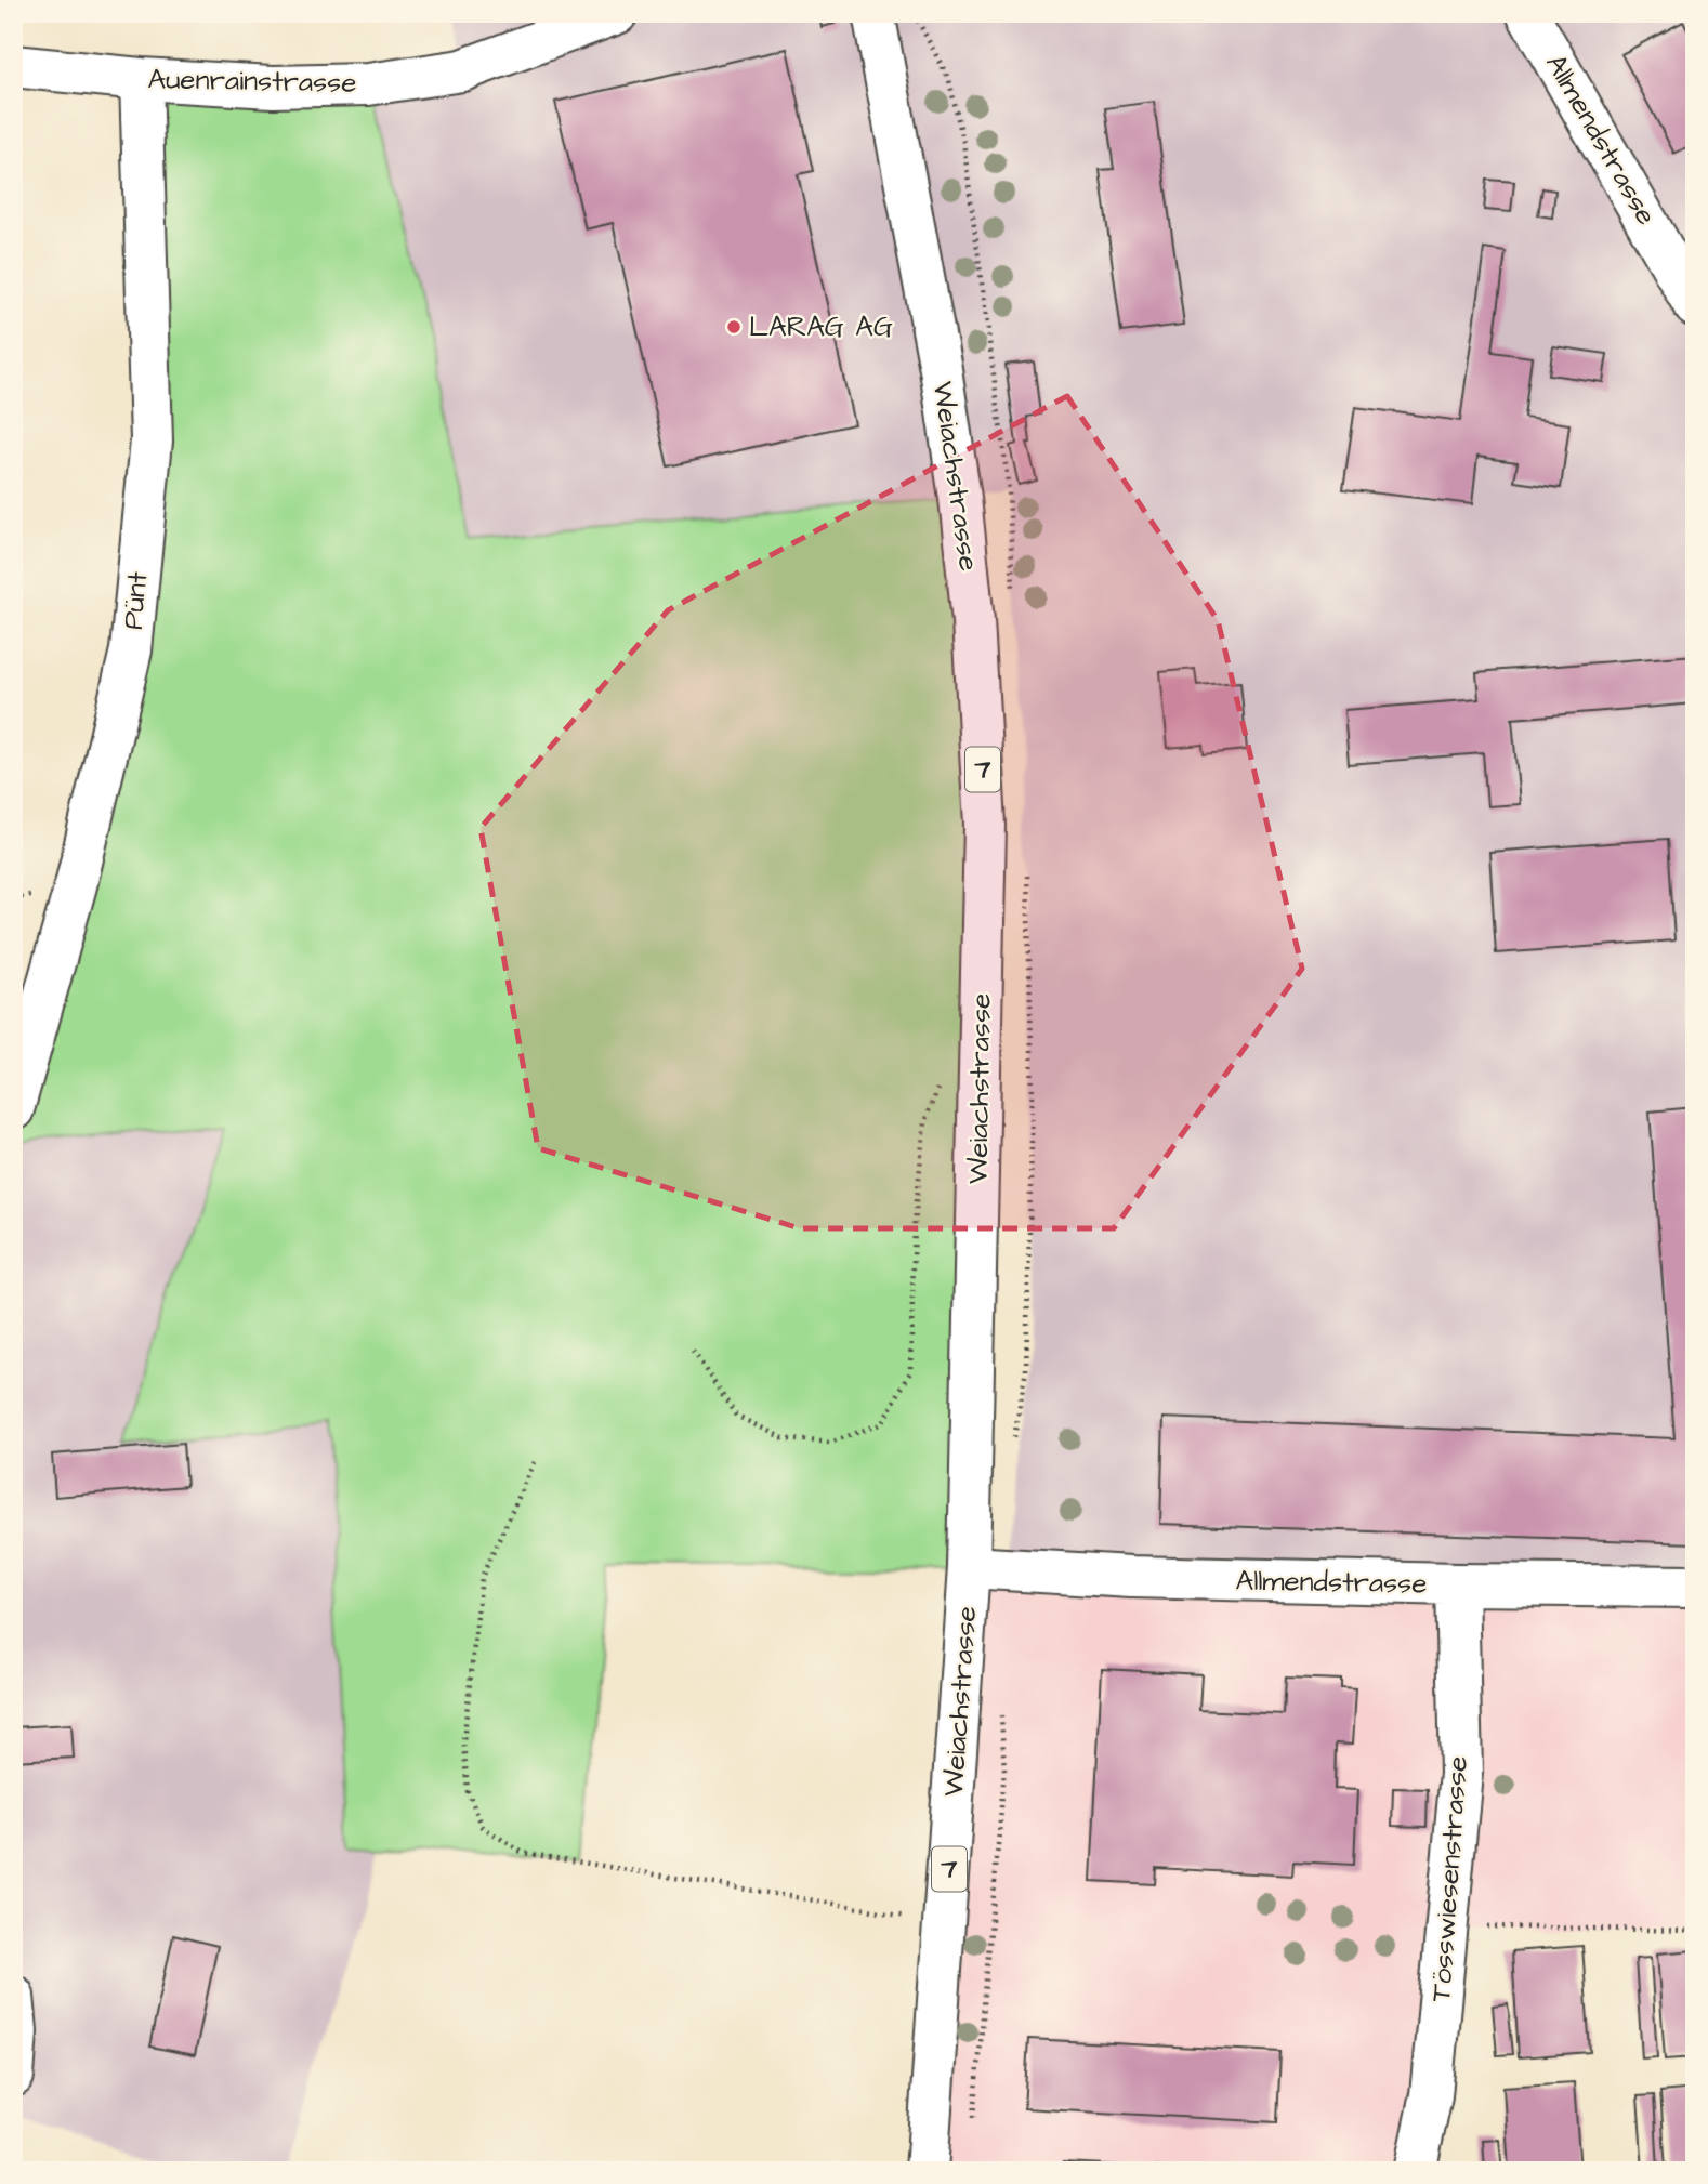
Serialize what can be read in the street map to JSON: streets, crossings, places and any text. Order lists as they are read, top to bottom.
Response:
{
  "streets": {
    "street": [
      "Auenrainstrasse",
      "Allmendstrasse",
      "Weiachstrasse",
      "Pünt",
      "7",
      "Tösswiesenstrasse"
    ]
  },
  "crossings": [
    ["Auenrainstrasse", "Pünt"],
    ["Allmendstrasse", "Weiachstrasse"],
    ["Allmendstrasse", "Tösswiesenstrasse"]
  ],
  "places": ["LARAG AG"]
}
